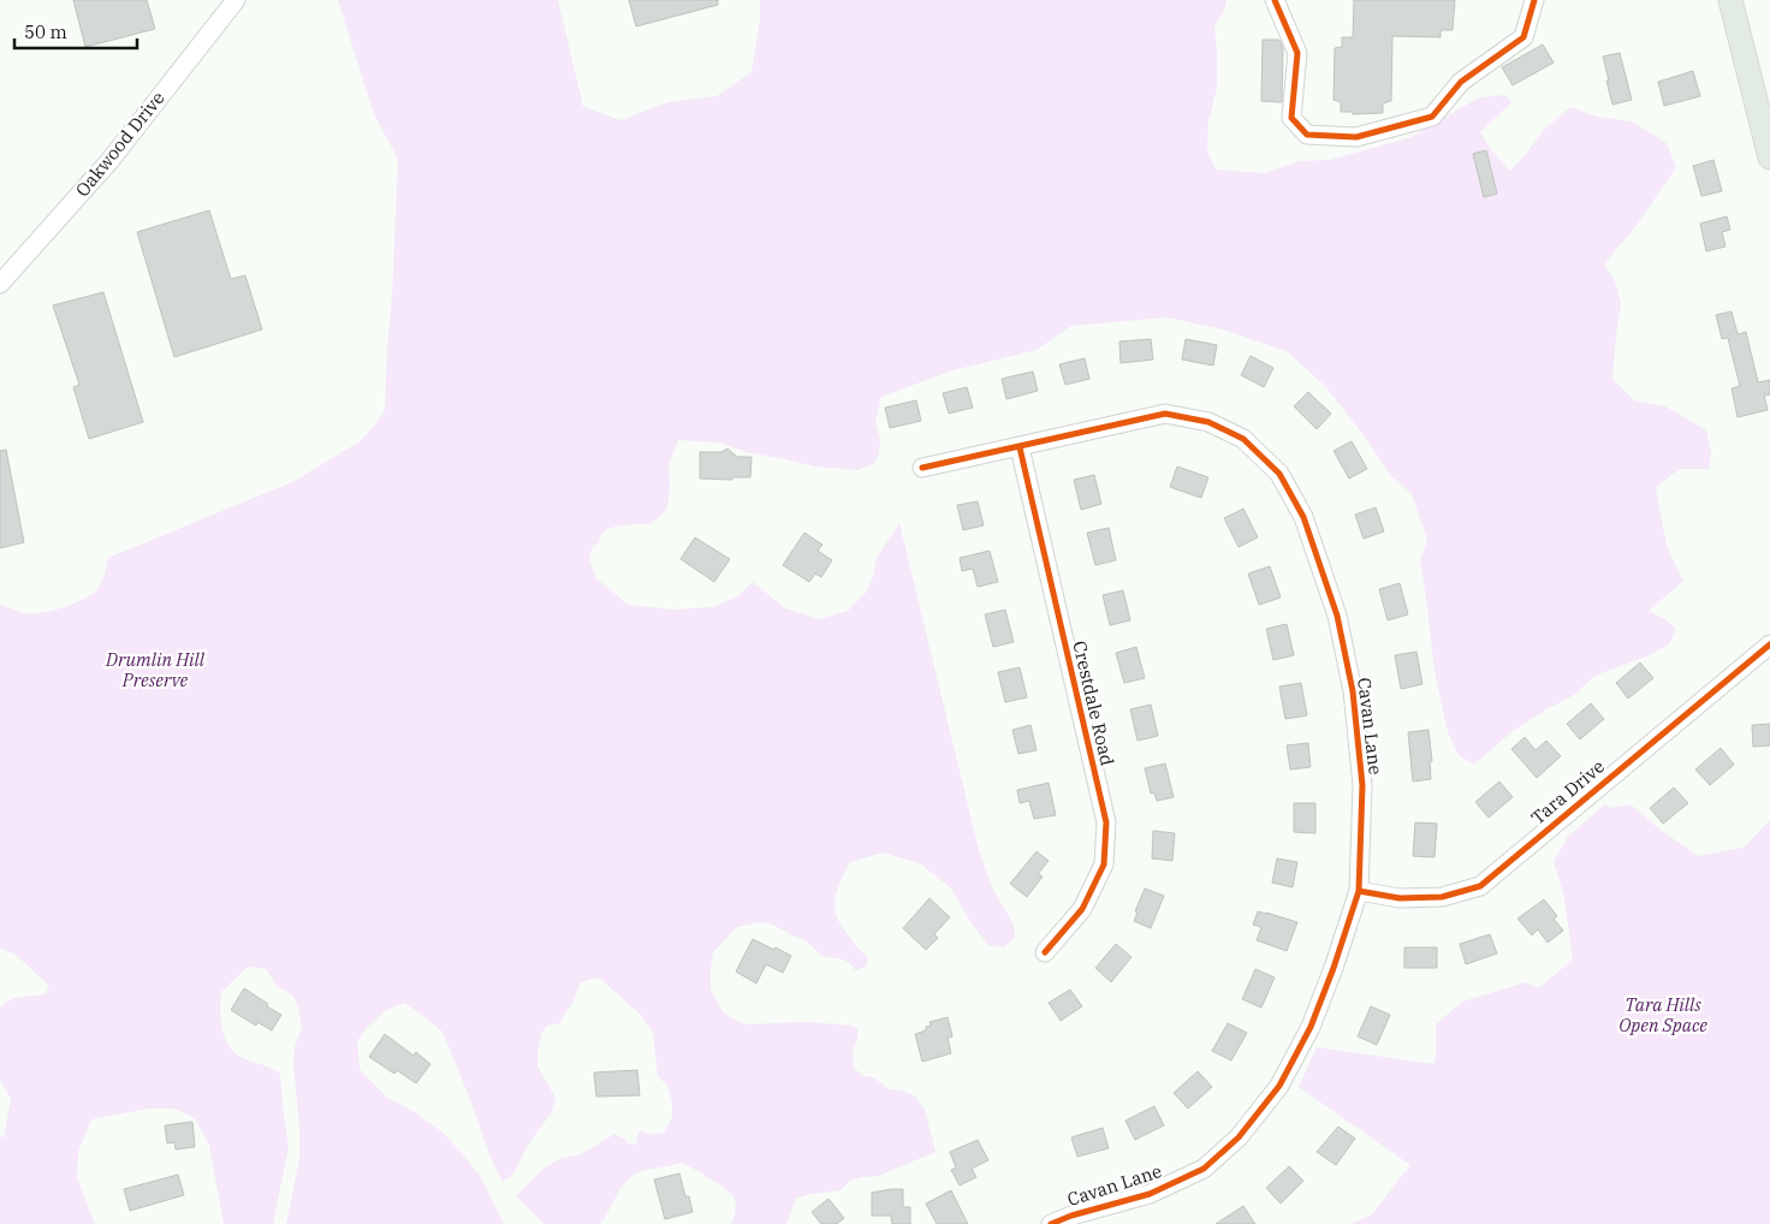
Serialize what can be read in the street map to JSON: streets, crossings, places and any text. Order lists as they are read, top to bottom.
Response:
{
  "streets": {
    "street": [
      "Oakwood Drive",
      "Crestdale Road",
      "Cavan Lane",
      "Tara Drive"
    ]
  },
  "crossings": [
    ["Crestdale Road", "Cavan Lane"],
    ["Cavan Lane", "Tara Drive"]
  ],
  "parks": ["Drumlin Hill Preserve", "Tara Hills Open Space"],
  "scale_bar": "50 m"
}
